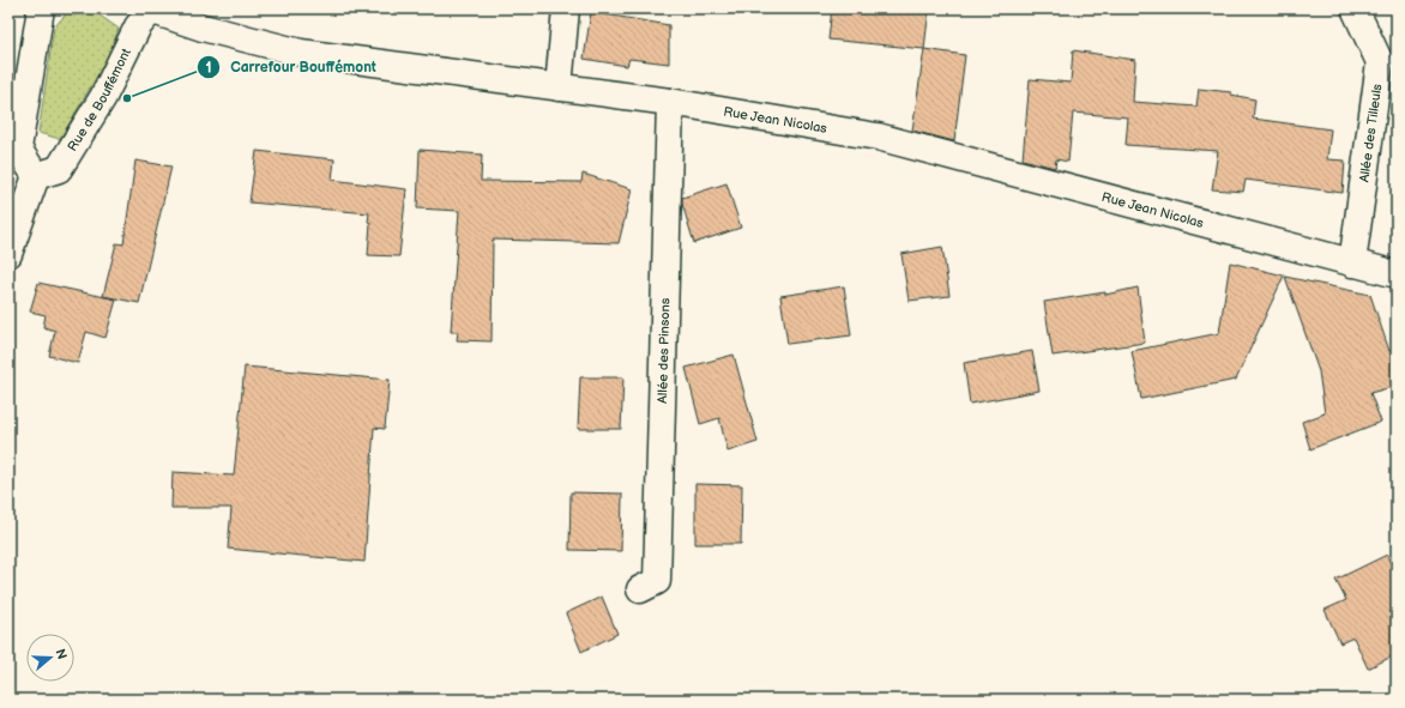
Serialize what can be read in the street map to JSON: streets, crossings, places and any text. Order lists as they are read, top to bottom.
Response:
{
  "streets": {
    "street": [
      "Rue de Bouffémont",
      "Rue Jean Nicolas",
      "Allée des Tilleuls",
      "Allée des Pinsons"
    ]
  },
  "crossings": [
    ["Rue de Bouffémont", "Rue Jean Nicolas"],
    ["Rue Jean Nicolas", "Allée des Tilleuls"],
    ["Rue Jean Nicolas", "Allée des Pinsons"]
  ],
  "places": ["Carrefour Bouffémont"],
  "north": "right"
}
